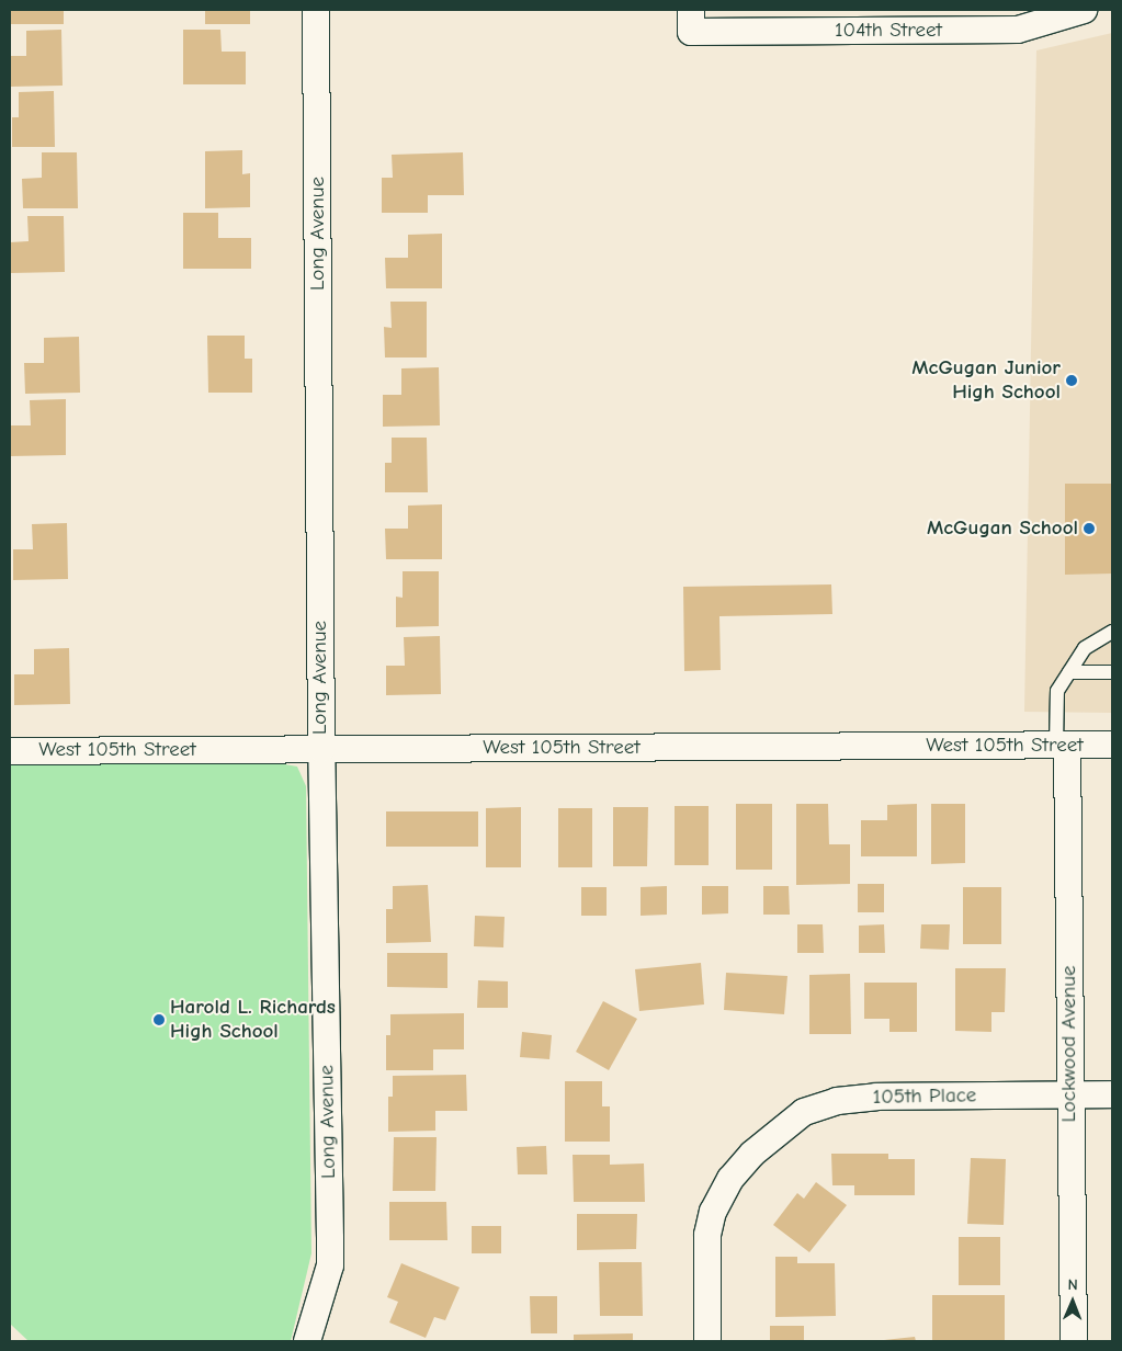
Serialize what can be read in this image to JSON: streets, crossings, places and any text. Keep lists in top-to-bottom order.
{
  "streets": {
    "street": [
      "104th Street",
      "Long Avenue",
      "West 105th Street",
      "Lockwood Avenue",
      "105th Place"
    ]
  },
  "crossings": [
    ["Long Avenue", "West 105th Street"],
    ["West 105th Street", "Lockwood Avenue"],
    ["Lockwood Avenue", "105th Place"]
  ],
  "places": ["McGugan Junior High School", "McGugan School", "Harold L. Richards High School"],
  "north": "top"
}
